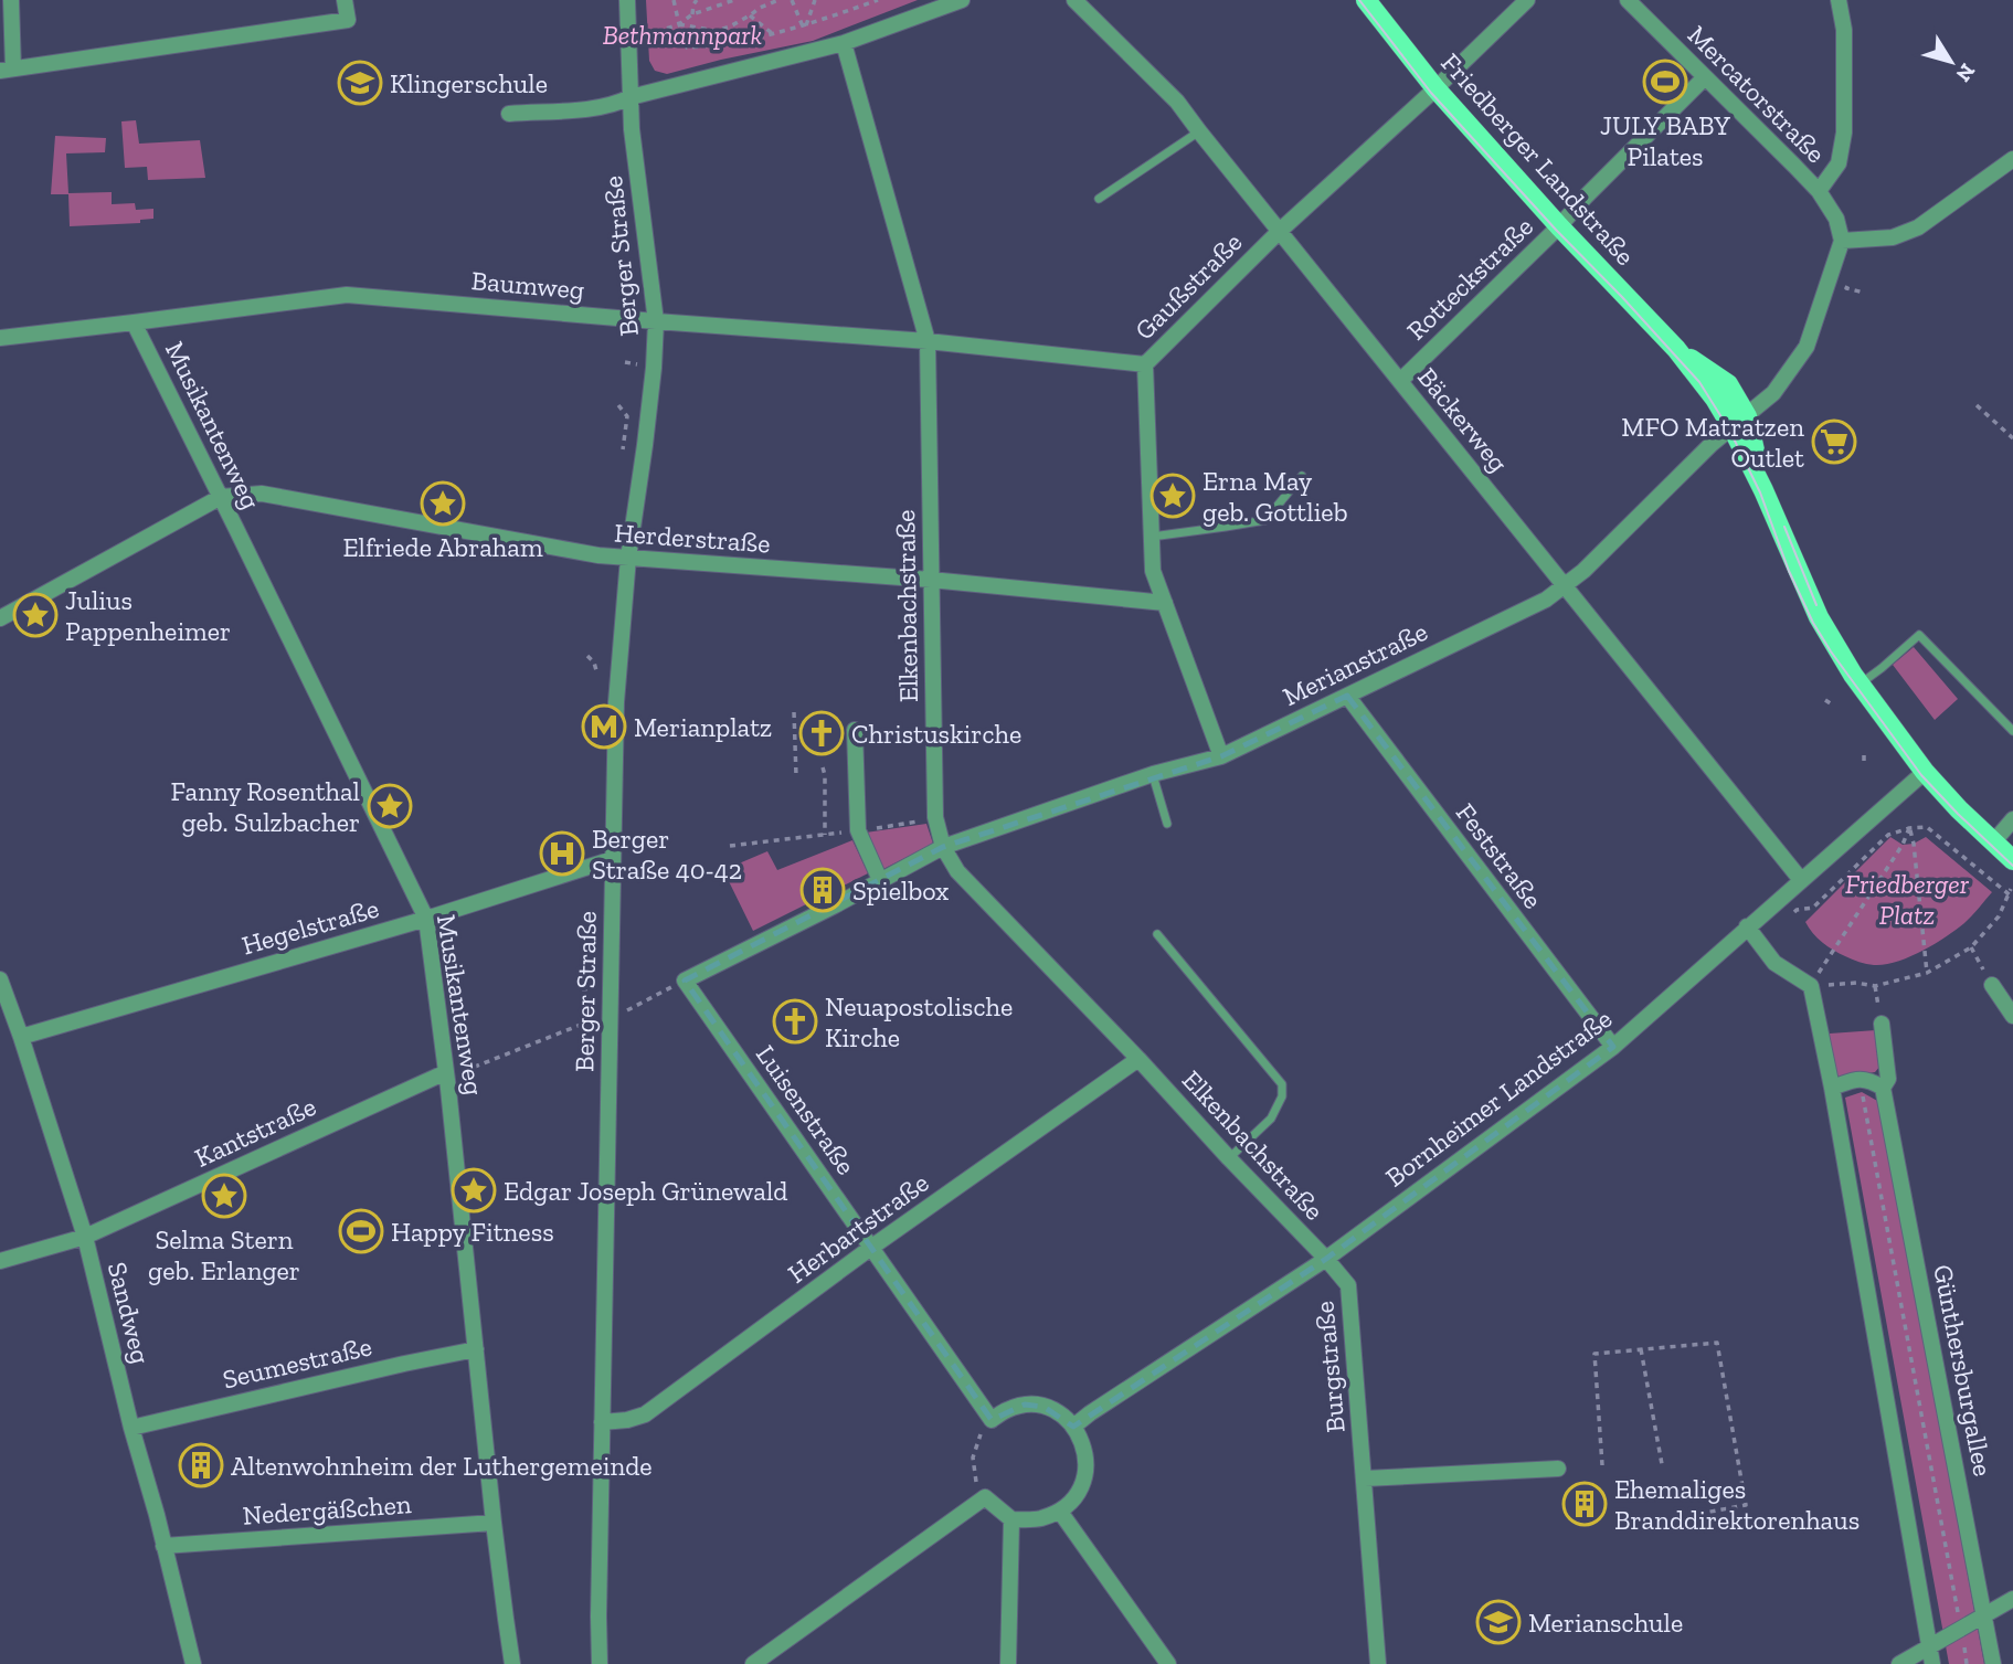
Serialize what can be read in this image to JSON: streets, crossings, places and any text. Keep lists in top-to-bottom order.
{
  "streets": {
    "main road": ["Friedberger Landstraße"],
    "street": [
      "Mercatorstraße",
      "Berger Straße",
      "Rotteckstraße",
      "Baumweg",
      "Gaußstraße",
      "Bäckerweg",
      "Musikantenweg",
      "Herderstraße",
      "Elkenbachstraße",
      "Merianstraße",
      "Feststraße",
      "Hegelstraße",
      "Bornheimer Landstraße",
      "Luisenstraße",
      "Kantstraße",
      "Herbartstraße",
      "Sandweg",
      "Seumestraße",
      "Burgstraße",
      "Günthersburgallee",
      "Nedergäßchen"
    ]
  },
  "crossings": [
    ["Mercatorstraße", "Rotteckstraße"],
    ["Mercatorstraße", "Merianstraße"],
    ["Friedberger Landstraße", "Rotteckstraße"],
    ["Friedberger Landstraße", "Gaußstraße"],
    ["Friedberger Landstraße", "Merianstraße"],
    ["Friedberger Landstraße", "Bornheimer Landstraße"],
    ["Berger Straße", "Baumweg"],
    ["Berger Straße", "Herderstraße"],
    ["Berger Straße", "Hegelstraße"],
    ["Berger Straße", "Herbartstraße"],
    ["Rotteckstraße", "Bäckerweg"],
    ["Baumweg", "Gaußstraße"],
    ["Baumweg", "Musikantenweg"],
    ["Baumweg", "Elkenbachstraße"],
    ["Gaußstraße", "Bäckerweg"],
    ["Gaußstraße", "Herderstraße"],
    ["Gaußstraße", "Merianstraße"],
    ["Bäckerweg", "Merianstraße"],
    ["Bäckerweg", "Bornheimer Landstraße"],
    ["Musikantenweg", "Herderstraße"],
    ["Musikantenweg", "Hegelstraße"],
    ["Musikantenweg", "Kantstraße"],
    ["Musikantenweg", "Seumestraße"],
    ["Musikantenweg", "Nedergäßchen"],
    ["Herderstraße", "Elkenbachstraße"],
    ["Elkenbachstraße", "Merianstraße"],
    ["Elkenbachstraße", "Bornheimer Landstraße"],
    ["Elkenbachstraße", "Herbartstraße"],
    ["Elkenbachstraße", "Burgstraße"],
    ["Merianstraße", "Feststraße"],
    ["Feststraße", "Bornheimer Landstraße"],
    ["Hegelstraße", "Sandweg"],
    ["Bornheimer Landstraße", "Luisenstraße"],
    ["Bornheimer Landstraße", "Burgstraße"],
    ["Luisenstraße", "Herbartstraße"],
    ["Kantstraße", "Sandweg"],
    ["Sandweg", "Seumestraße"],
    ["Sandweg", "Nedergäßchen"]
  ],
  "parks": ["Bethmannpark", "Friedberger Platz"],
  "places": {
    "sports": ["JULY BABY Pilates", "Happy Fitness"],
    "school or university": ["Klingerschule", "Merianschule"],
    "supermarket": ["MFO Matratzen Outlet"],
    "place": [
      "Erna May geb. Gottlieb",
      "Elfriede Abraham",
      "Julius Pappenheimer",
      "Fanny Rosenthal geb. Sulzbacher",
      "Edgar Joseph Grünewald",
      "Selma Stern geb. Erlanger"
    ],
    "metro station": ["Merianplatz"],
    "church": ["Christuskirche", "Neuapostolische Kirche"],
    "hospital": ["Berger Straße 40-42"],
    "building": ["Spielbox", "Altenwohnheim der Luthergemeinde", "Ehemaliges Branddirektorenhaus"]
  },
  "north": "bottom right"
}
